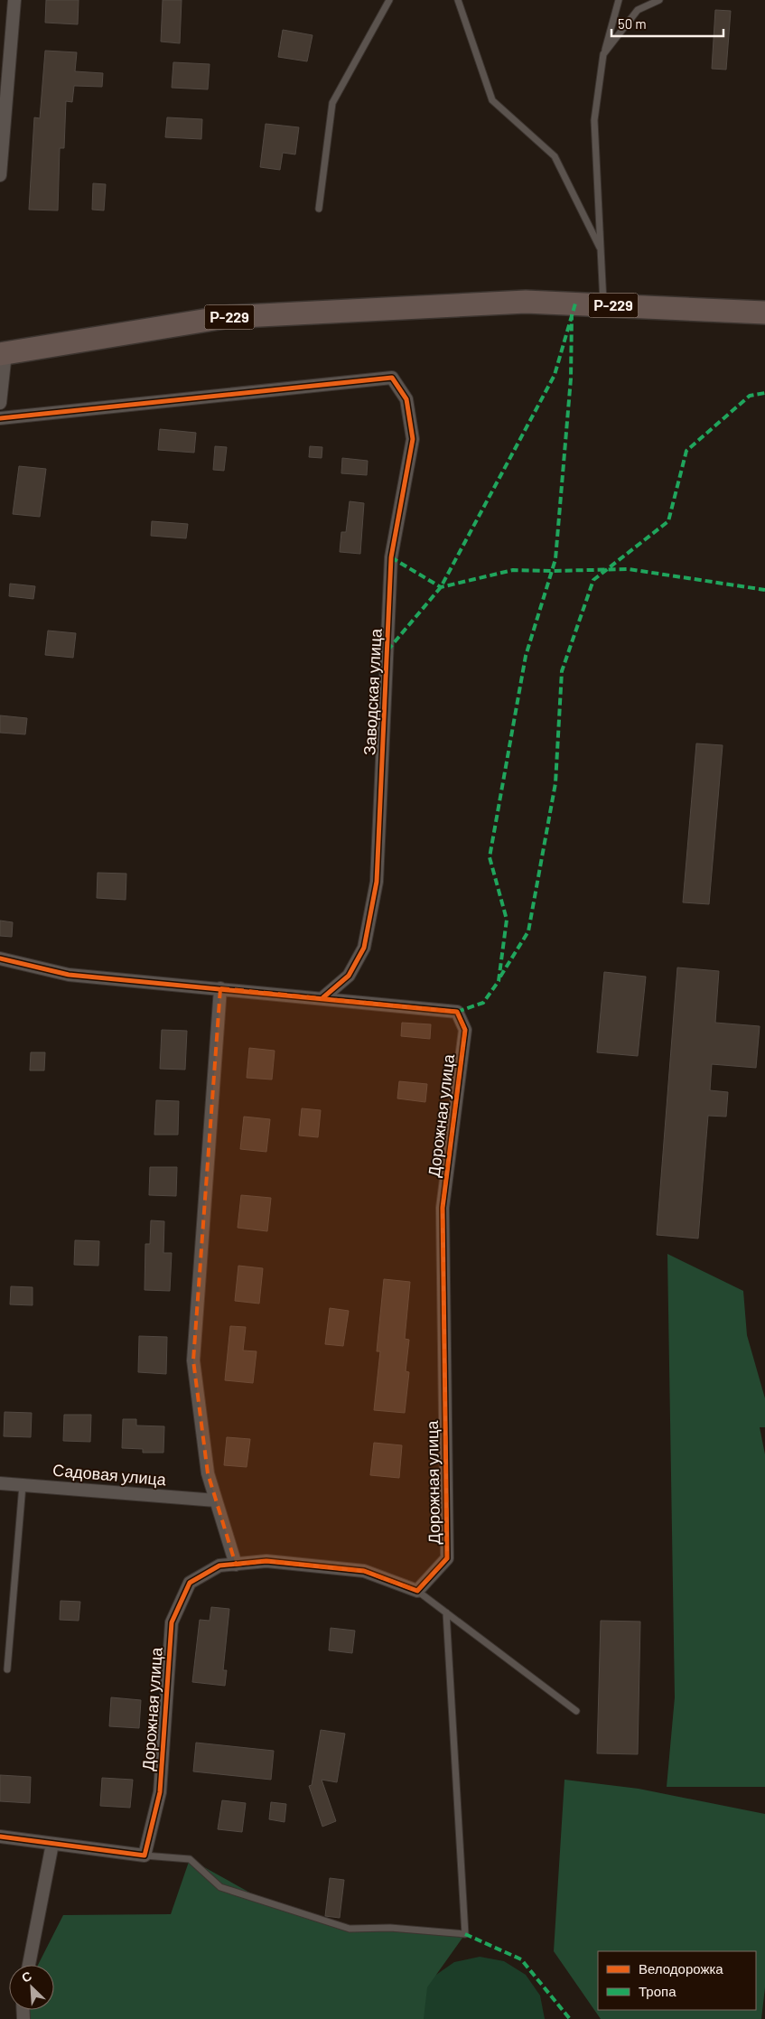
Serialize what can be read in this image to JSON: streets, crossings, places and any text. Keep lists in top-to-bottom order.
{
  "streets": {
    "highway": ["Р-229"],
    "street": ["Заводская улица", "Дорожная улица", "Садовая улица"]
  },
  "crossings": [
    ["Заводская улица", "Дорожная улица"]
  ],
  "legend": ["Велодорожка", "Тропа"],
  "scale_bar": "50 m",
  "north": "top left"
}
